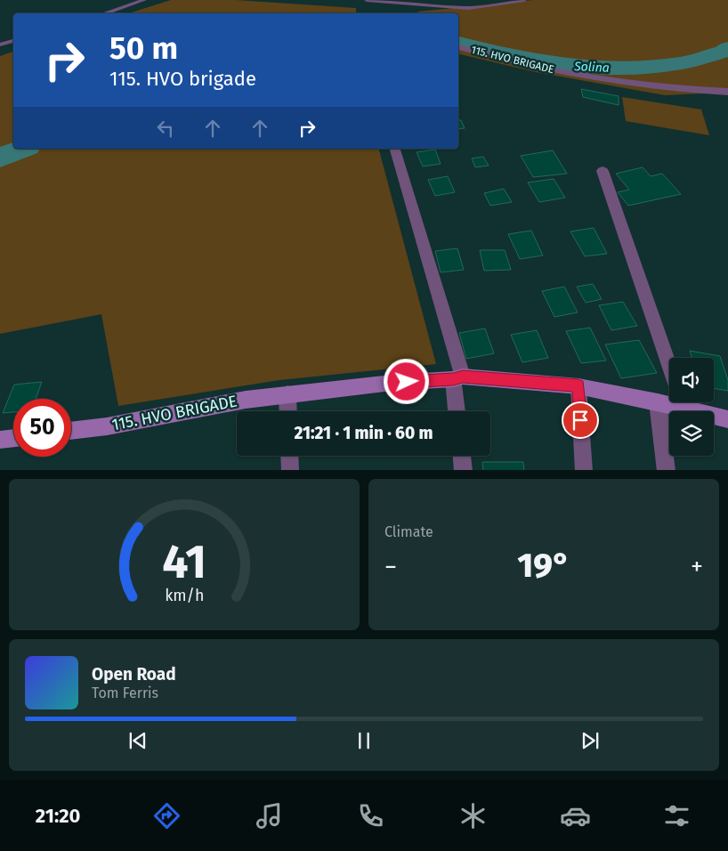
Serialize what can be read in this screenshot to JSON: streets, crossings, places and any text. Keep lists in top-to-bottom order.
{
  "streets": {
    "main road": ["115. HVO BRIGADE"]
  },
  "water": ["Solina"],
  "page": {
    "turn": ["50 m", "115. HVO brigade"],
    "limit": "50",
    "trip": "21:21 · 1 min · 60 m",
    "tile": "Climate",
    "heat": ["−", "19°", "+"],
    "song": ["Open Road", "Tom Ferris"],
    "tabs": "21:20",
    "gauge": ["41", "km/h"]
  }
}
